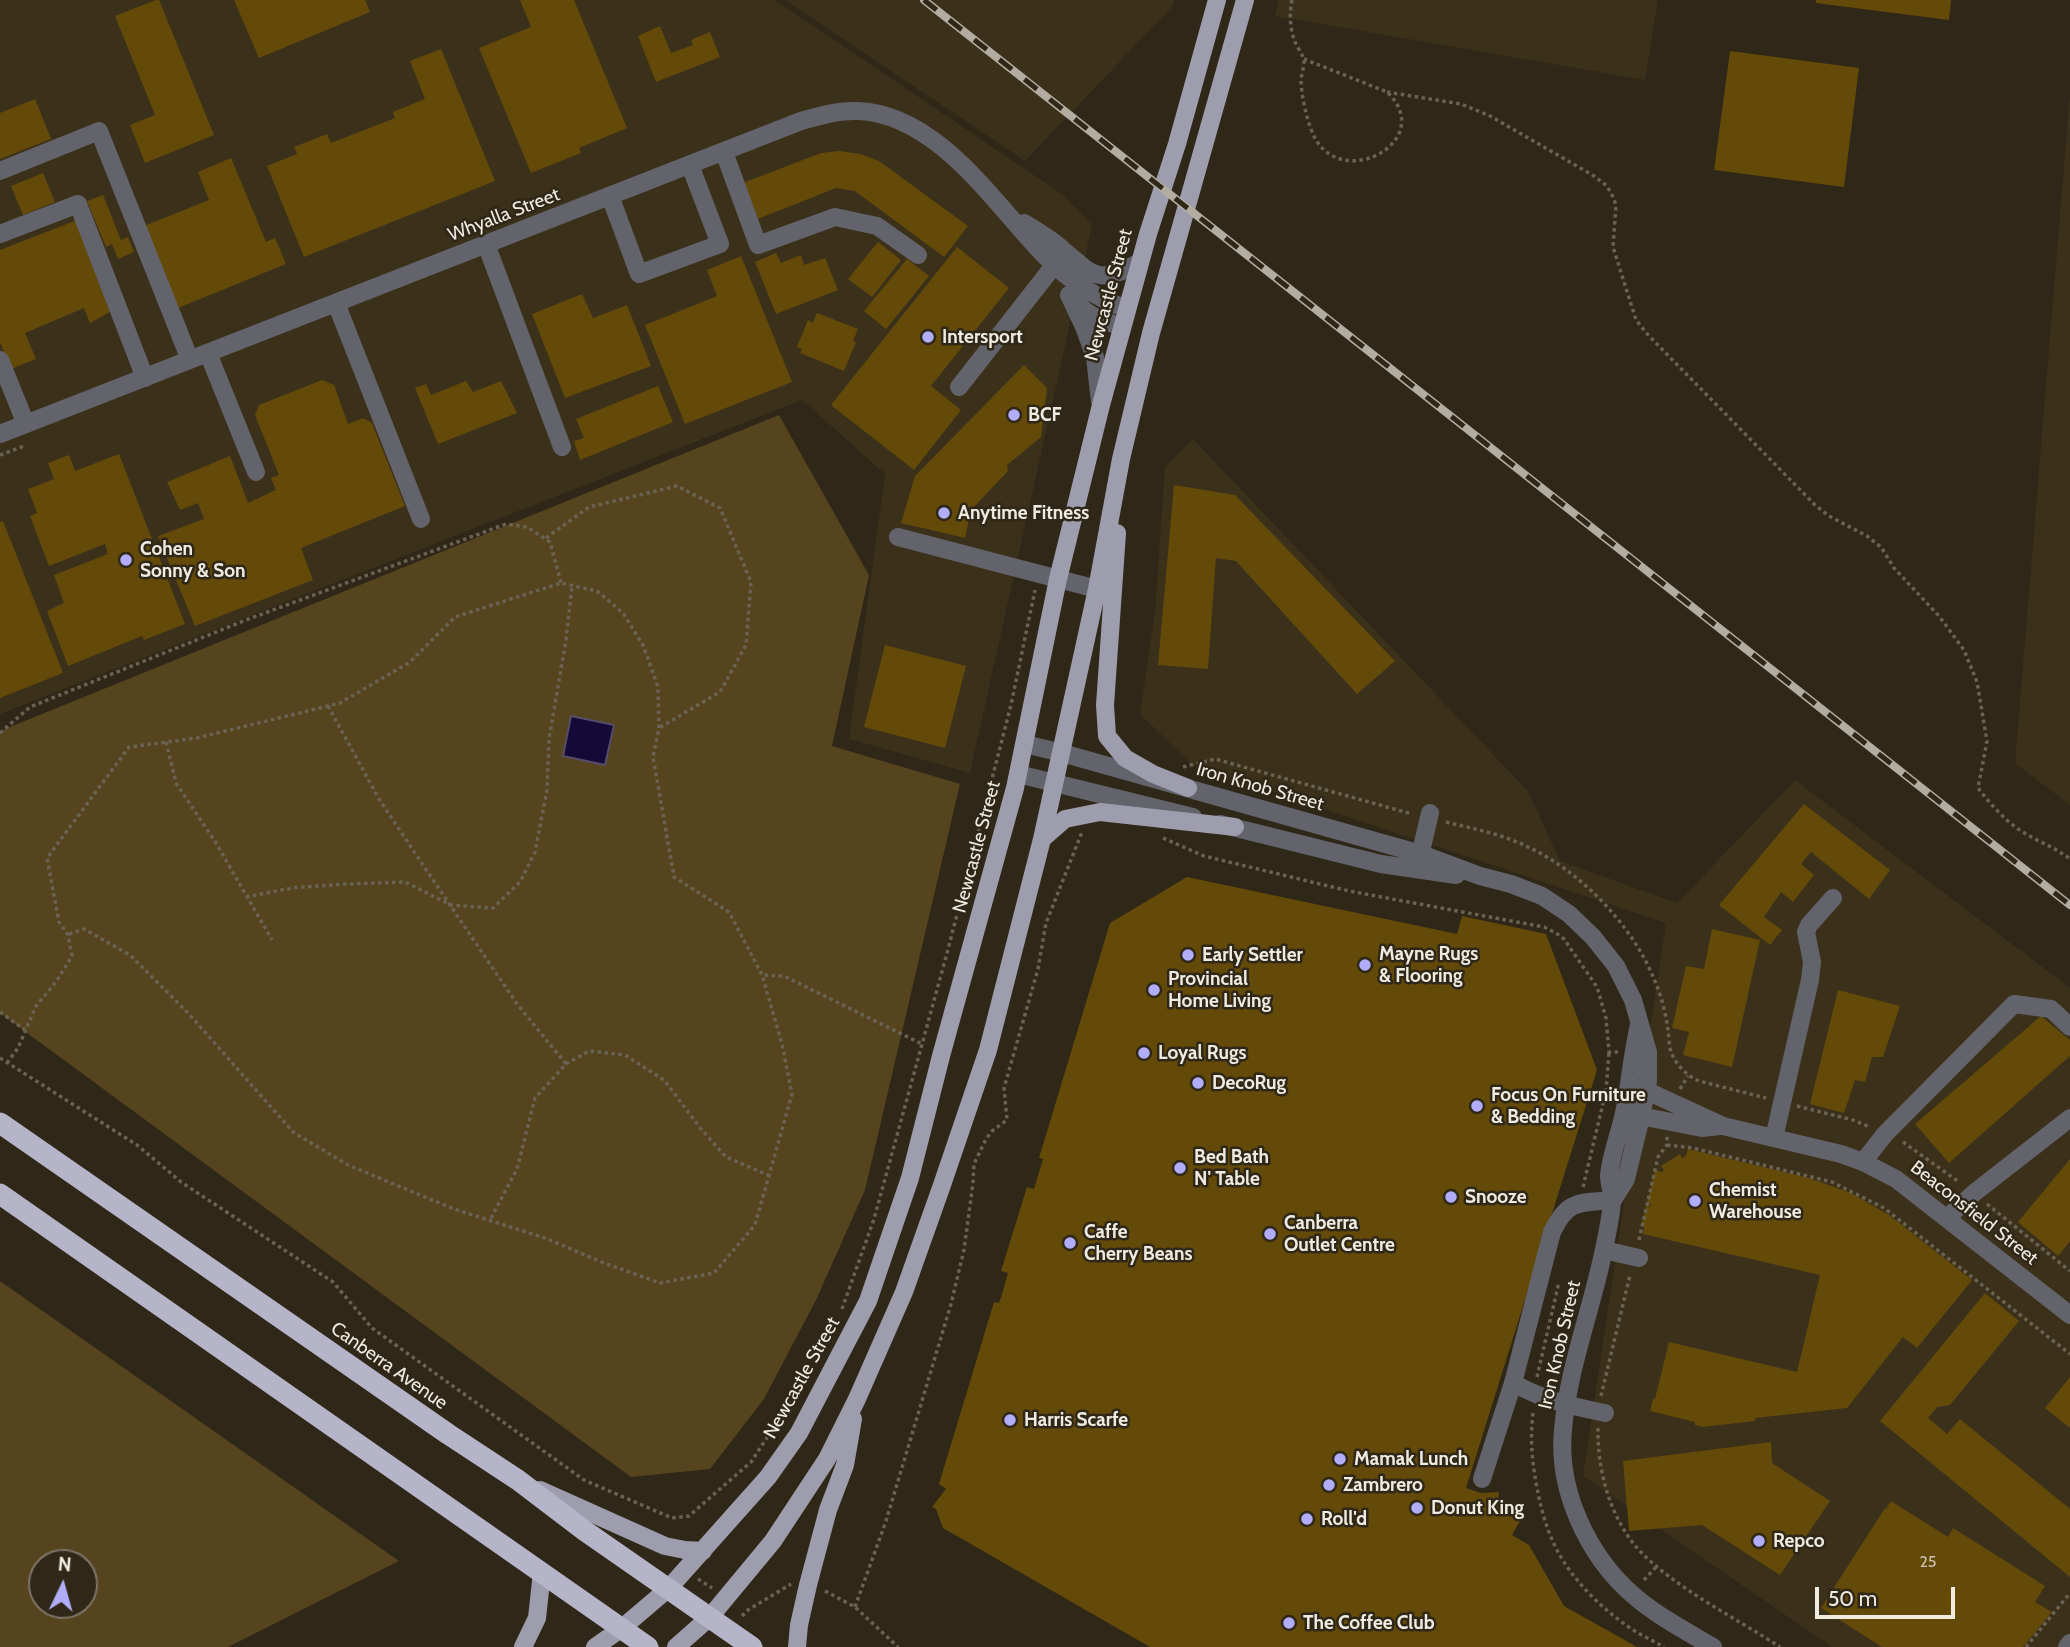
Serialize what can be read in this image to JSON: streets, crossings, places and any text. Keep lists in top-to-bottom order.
{
  "streets": {
    "highway": ["Canberra Avenue"],
    "main road": ["Whyalla Street", "Newcastle Street"],
    "street": ["Iron Knob Street", "Beaconsfield Street"]
  },
  "crossings": [
    ["Whyalla Street", "Newcastle Street"],
    ["Newcastle Street", "Iron Knob Street"],
    ["Newcastle Street", "Canberra Avenue"],
    ["Iron Knob Street", "Beaconsfield Street"]
  ],
  "places": [
    "Intersport",
    "BCF",
    "Anytime Fitness",
    "Cohen Sonny & Son",
    "Early Settler",
    "Mayne Rugs & Flooring",
    "Provincial Home Living",
    "Loyal Rugs",
    "DecoRug",
    "Focus On Furniture & Bedding",
    "Bed Bath N' Table",
    "Snooze",
    "Chemist Warehouse",
    "Canberra Outlet Centre",
    "Caffe Cherry Beans",
    "Harris Scarfe",
    "Mamak Lunch",
    "Zambrero",
    "Donut King",
    "Roll'd",
    "Repco",
    "The Coffee Club"
  ],
  "house_numbers": ["25"],
  "scale_bar": "50 m",
  "north": "top"
}
